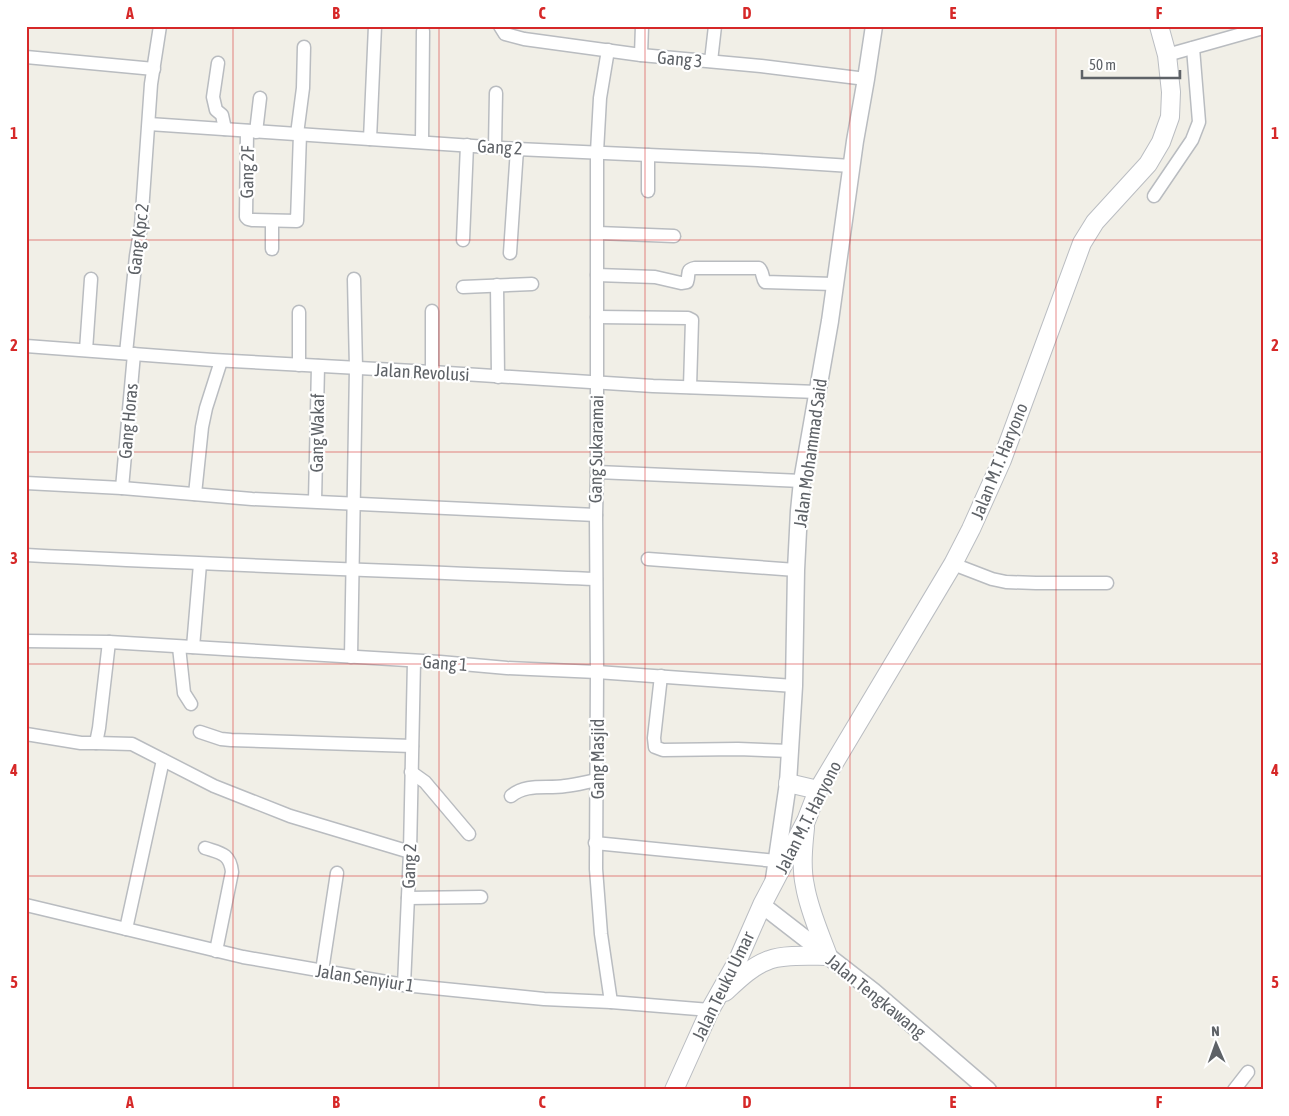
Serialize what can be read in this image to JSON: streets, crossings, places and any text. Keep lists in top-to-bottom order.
{
  "streets": {
    "main road": ["Jalan M.T. Haryono", "Jalan Teuku Umar"],
    "street": [
      "Gang 3",
      "Gang 2",
      "Gang 2F",
      "Gang Kpc 2",
      "Jalan Revolusi",
      "Gang Horas",
      "Gang Wakaf",
      "Gang Sukaramai",
      "Jalan Mohammad Said",
      "Gang 1",
      "Gang Masjid",
      "Jalan Senyiur 1",
      "Jalan Tengkawang"
    ]
  },
  "crossings": [
    ["Gang 3", "Gang Sukaramai"],
    ["Gang 3", "Jalan Mohammad Said"],
    ["Gang 2", "Gang 2F"],
    ["Gang 2", "Gang Kpc 2"],
    ["Gang 2", "Gang Sukaramai"],
    ["Gang 2", "Jalan Mohammad Said"],
    ["Gang 2", "Gang 1"],
    ["Gang 2", "Jalan Senyiur 1"],
    ["Gang Kpc 2", "Jalan Revolusi"],
    ["Gang Kpc 2", "Gang Horas"],
    ["Jalan Revolusi", "Gang Horas"],
    ["Jalan Revolusi", "Gang Wakaf"],
    ["Jalan Revolusi", "Gang Sukaramai"],
    ["Jalan Revolusi", "Jalan Mohammad Said"],
    ["Gang Sukaramai", "Gang Masjid"],
    ["Jalan Mohammad Said", "Jalan M.T. Haryono"],
    ["Jalan Mohammad Said", "Gang 1"],
    ["Jalan Mohammad Said", "Jalan Teuku Umar"],
    ["Jalan M.T. Haryono", "Jalan Teuku Umar"],
    ["Gang 1", "Gang Masjid"],
    ["Gang Masjid", "Jalan Senyiur 1"],
    ["Jalan Senyiur 1", "Jalan Teuku Umar"],
    ["Jalan Teuku Umar", "Jalan Tengkawang"]
  ],
  "scale_bar": "50 m",
  "north": "top",
  "grid": {
    "columns": [
      "A",
      "B",
      "C",
      "D",
      "E",
      "F"
    ],
    "rows": [
      "1",
      "2",
      "3",
      "4",
      "5"
    ]
  }
}
